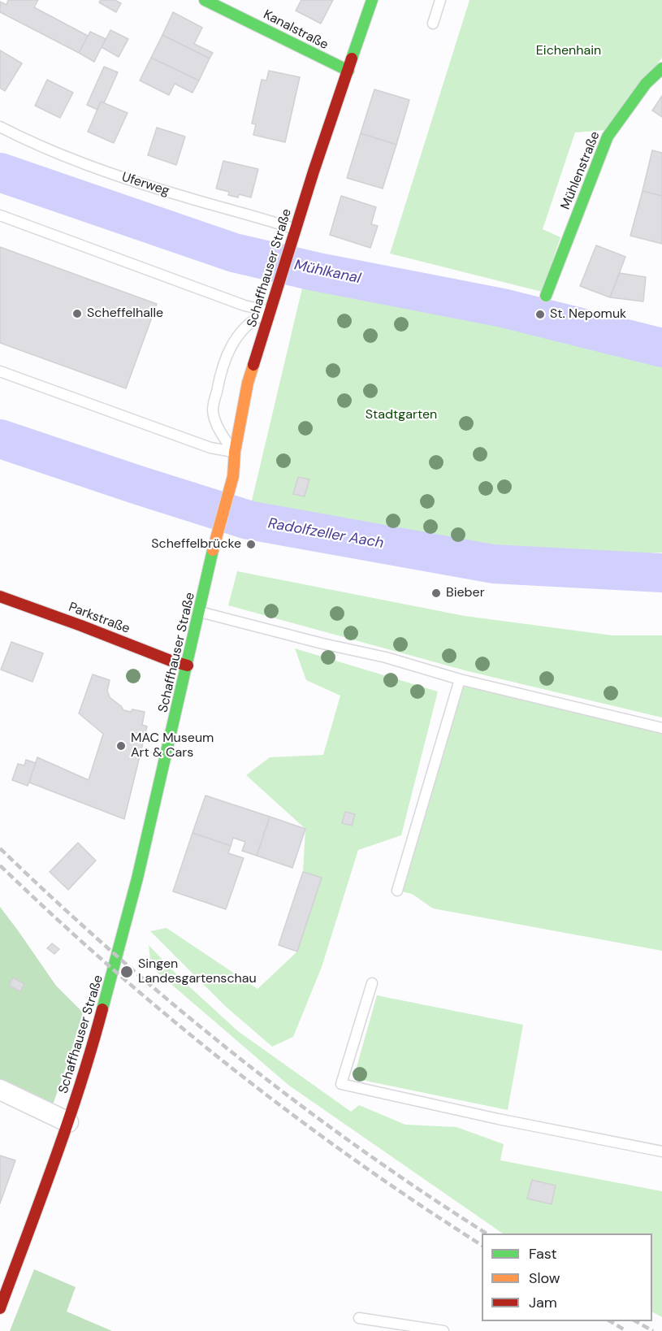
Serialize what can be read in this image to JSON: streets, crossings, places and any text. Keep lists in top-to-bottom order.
{
  "streets": {
    "main road": [
      "Kanalstraße",
      "Mühlenstraße",
      "Schaffhauser Straße",
      "Parkstraße"
    ],
    "lane": ["Uferweg"]
  },
  "crossings": [
    ["Kanalstraße", "Schaffhauser Straße"],
    ["Uferweg", "Schaffhauser Straße"],
    ["Schaffhauser Straße", "Parkstraße"]
  ],
  "water": ["Mühlkanal", "Radolfzeller Aach"],
  "parks": ["Eichenhain", "Stadtgarten"],
  "places": [
    "Scheffelhalle",
    "St. Nepomuk",
    "Scheffelbrücke",
    "Bieber",
    "MAC Museum Art & Cars",
    "Singen Landesgartenschau"
  ],
  "legend": ["Fast", "Slow", "Jam"]
}
